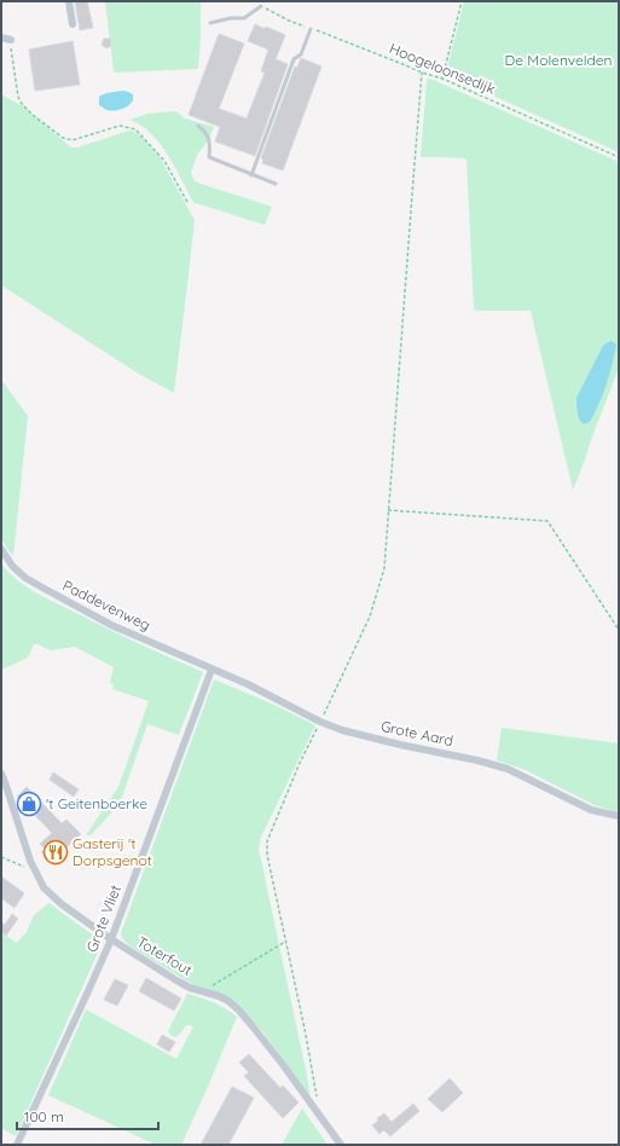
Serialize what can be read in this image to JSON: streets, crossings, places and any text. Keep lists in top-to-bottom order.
{
  "streets": {
    "street": [
      "Paddevenweg",
      "Grote Aard",
      "Grote Vliet",
      "Toterfout"
    ],
    "path": ["Hoogeloonsedijk"]
  },
  "crossings": [
    ["Paddevenweg", "Grote Aard"],
    ["Paddevenweg", "Grote Vliet"],
    ["Grote Aard", "Grote Vliet"],
    ["Grote Vliet", "Toterfout"]
  ],
  "parks": ["De Molenvelden"],
  "places": {
    "shop": ["'t Geitenboerke"],
    "restaurant": ["Gasterij 't Dorpsgenot"]
  },
  "scale_bar": "100 m"
}
